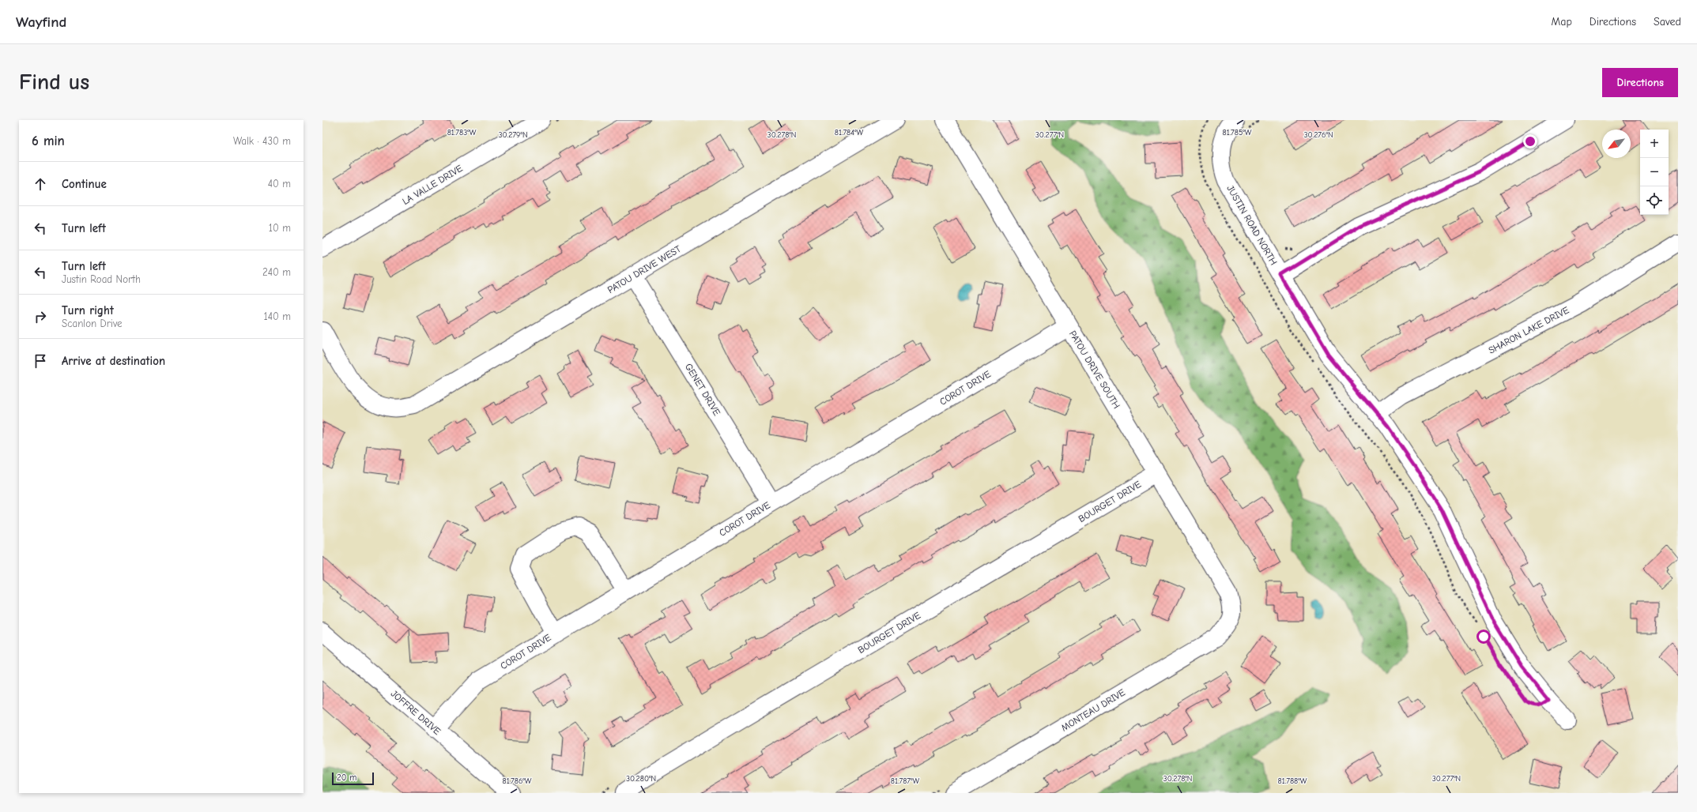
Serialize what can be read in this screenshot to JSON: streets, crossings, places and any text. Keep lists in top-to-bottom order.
{
  "streets": {
    "street": [
      "LA VALLE DRIVE",
      "JUSTIN ROAD NORTH",
      "PATOU DRIVE WEST",
      "SHARON LAKE DRIVE",
      "PATOU DRIVE SOUTH",
      "COROT DRIVE",
      "GENET DRIVE",
      "BOURGET DRIVE",
      "MONTEAU DRIVE",
      "JOFFRE DRIVE"
    ]
  },
  "crossings": [
    ["JUSTIN ROAD NORTH", "SHARON LAKE DRIVE"],
    ["PATOU DRIVE WEST", "GENET DRIVE"],
    ["PATOU DRIVE SOUTH", "COROT DRIVE"],
    ["PATOU DRIVE SOUTH", "BOURGET DRIVE"],
    ["PATOU DRIVE SOUTH", "MONTEAU DRIVE"],
    ["COROT DRIVE", "GENET DRIVE"],
    ["COROT DRIVE", "JOFFRE DRIVE"]
  ],
  "scale_bar": "20 m",
  "north": "bottom left",
  "page": {
    "header": "Wayfind",
    "nav": ["Map", "Directions", "Saved"],
    "buttons": "Directions",
    "title": "Find us",
    "heading": ["6 min", "Walk · 430 m"],
    "map_buttons": ["+", "−"],
    "list": [
      ["Continue", "40 m"],
      ["Turn left", "10 m"],
      ["Turn left", "Justin Road North", "240 m"],
      ["Turn right", "Scanlon Drive", "140 m"],
      "Arrive at destination"
    ],
    "scale": "20 m"
  },
  "coordinates": [
    "81.784°W",
    "81.783°W",
    "81.785°W",
    "30.276°N",
    "30.279°N",
    "30.278°N",
    "30.277°N",
    "30.280°N",
    "81.786°W",
    "81.787°W",
    "81.788°W"
  ]
}
